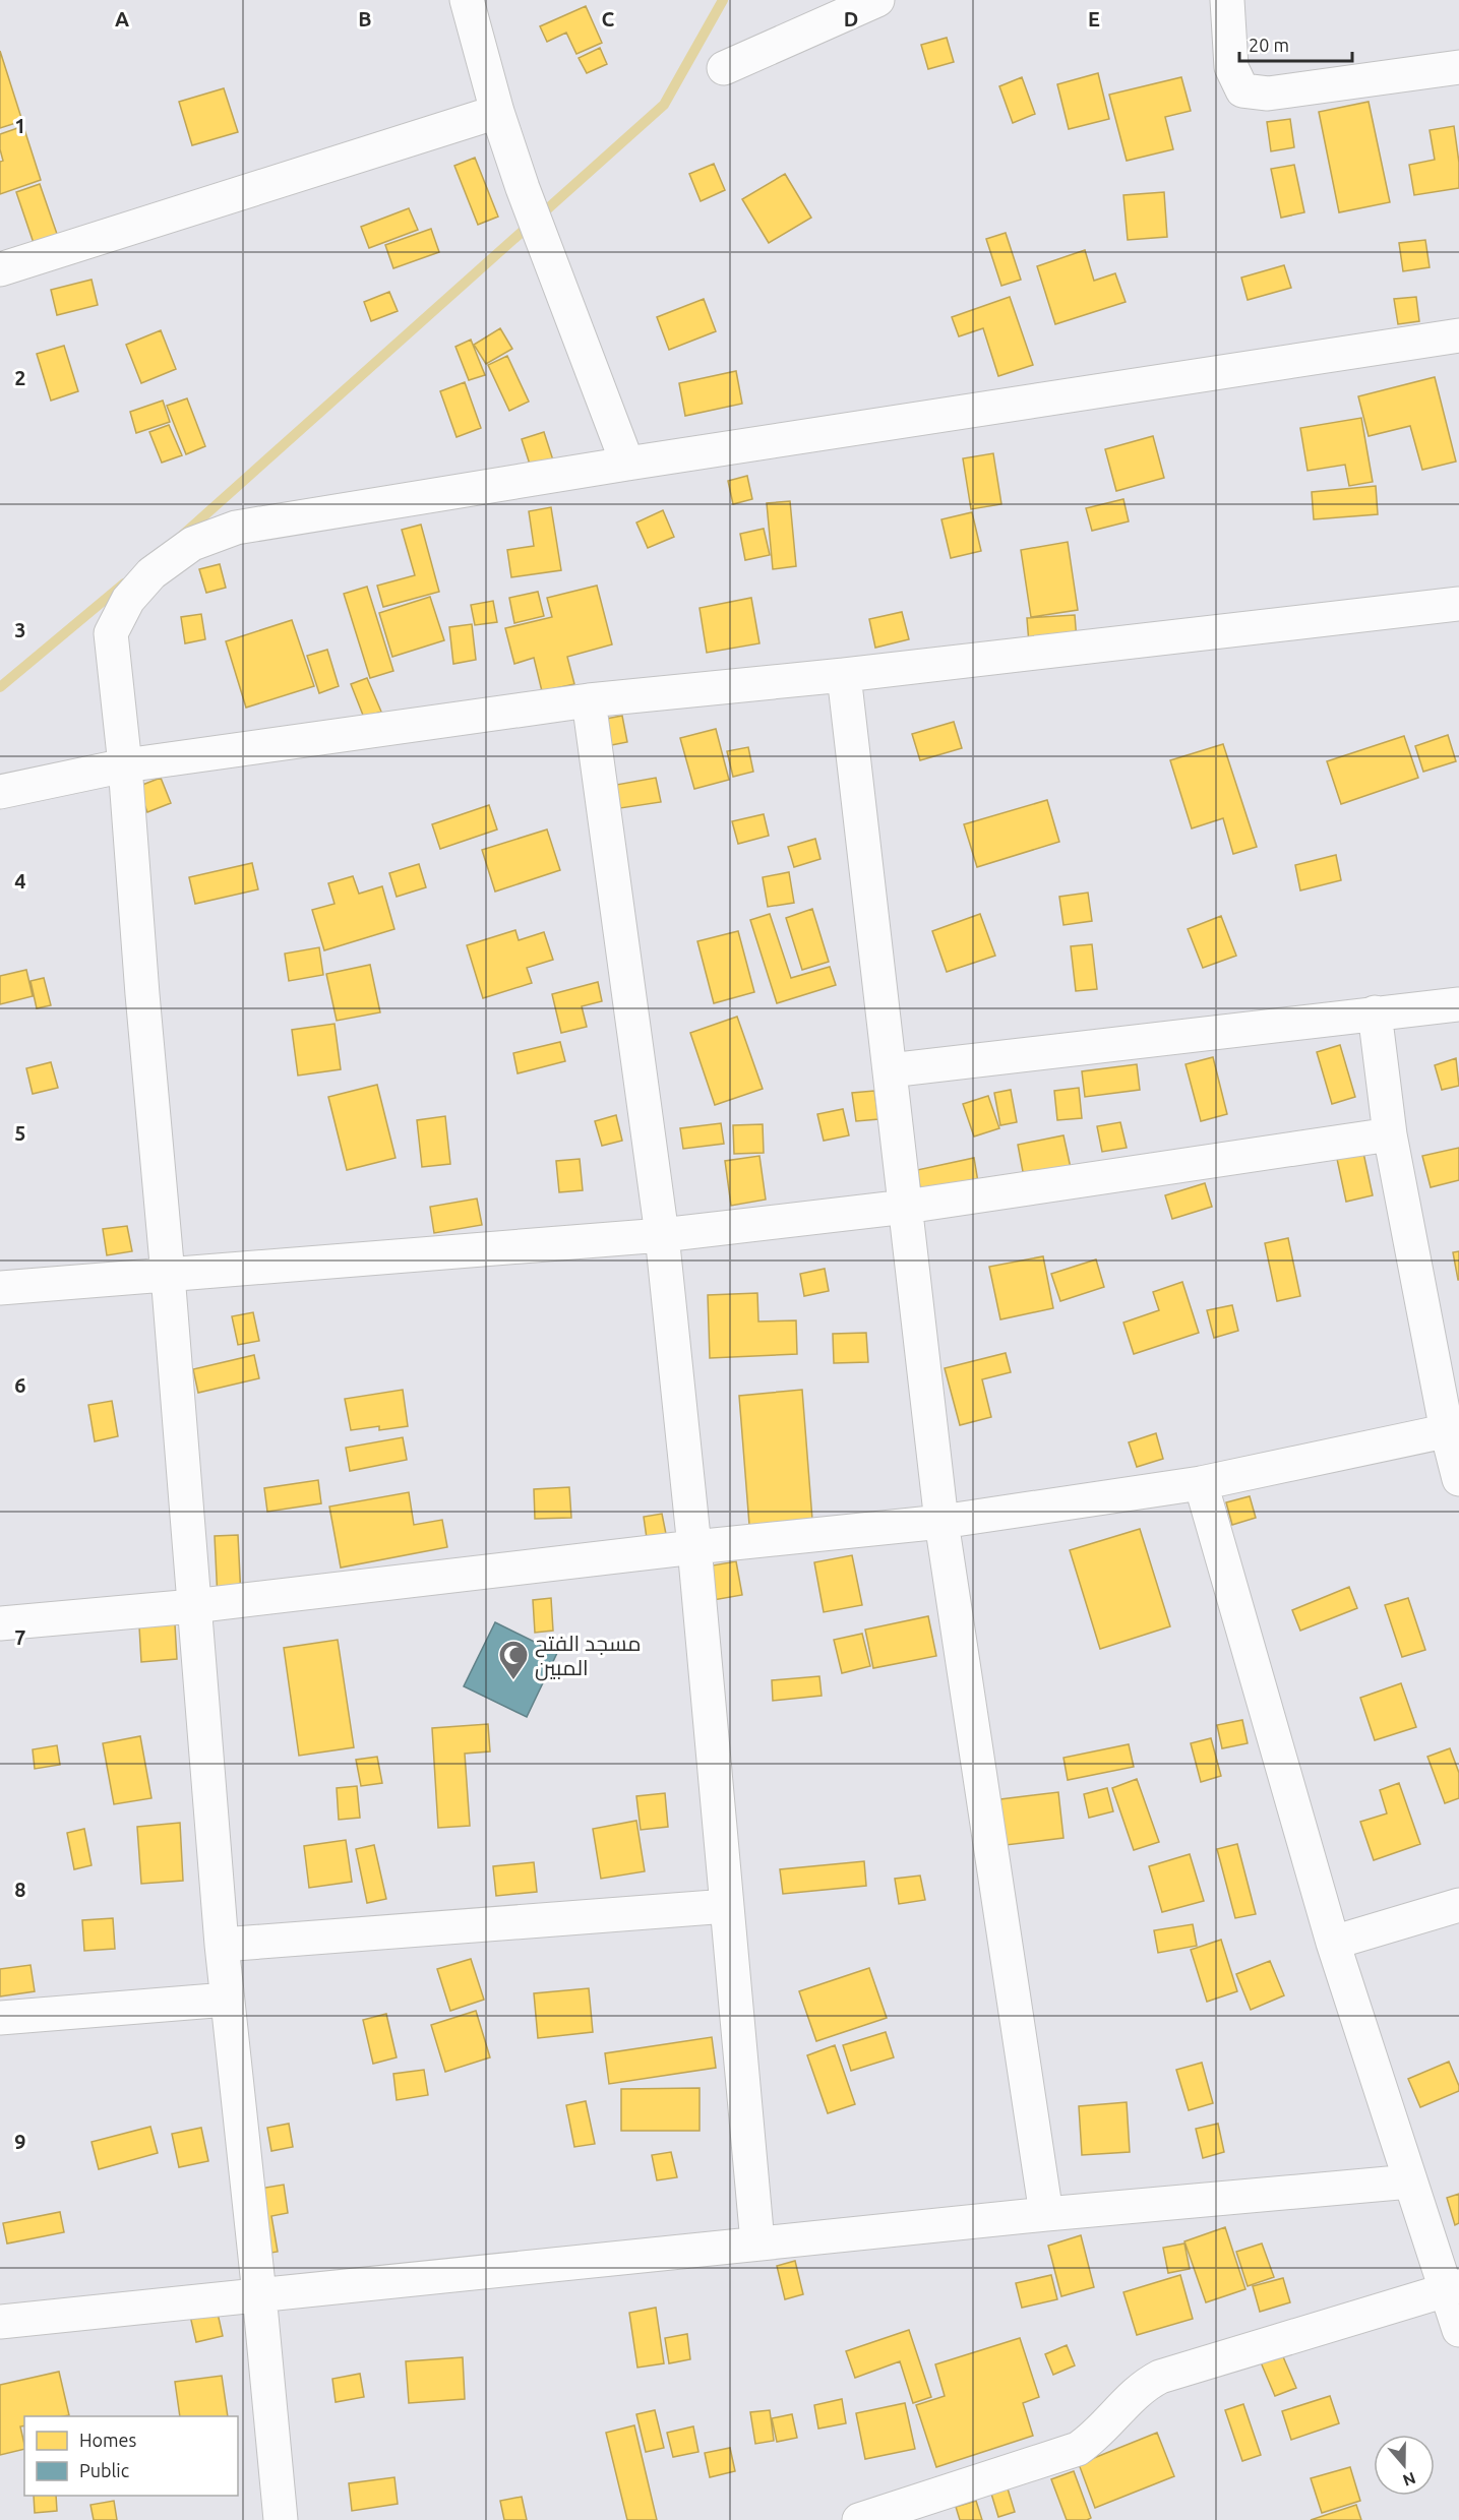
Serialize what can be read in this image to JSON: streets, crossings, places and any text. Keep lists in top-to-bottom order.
{
  "places": {
    "mosque": ["مسجد الفتح المبين"]
  },
  "legend": ["Homes", "Public"],
  "scale_bar": "20 m",
  "north": "bottom",
  "grid": {
    "columns": [
      "A",
      "B",
      "C",
      "D",
      "E"
    ],
    "rows": [
      "1",
      "2",
      "3",
      "4",
      "5",
      "6",
      "7",
      "8",
      "9"
    ]
  }
}
